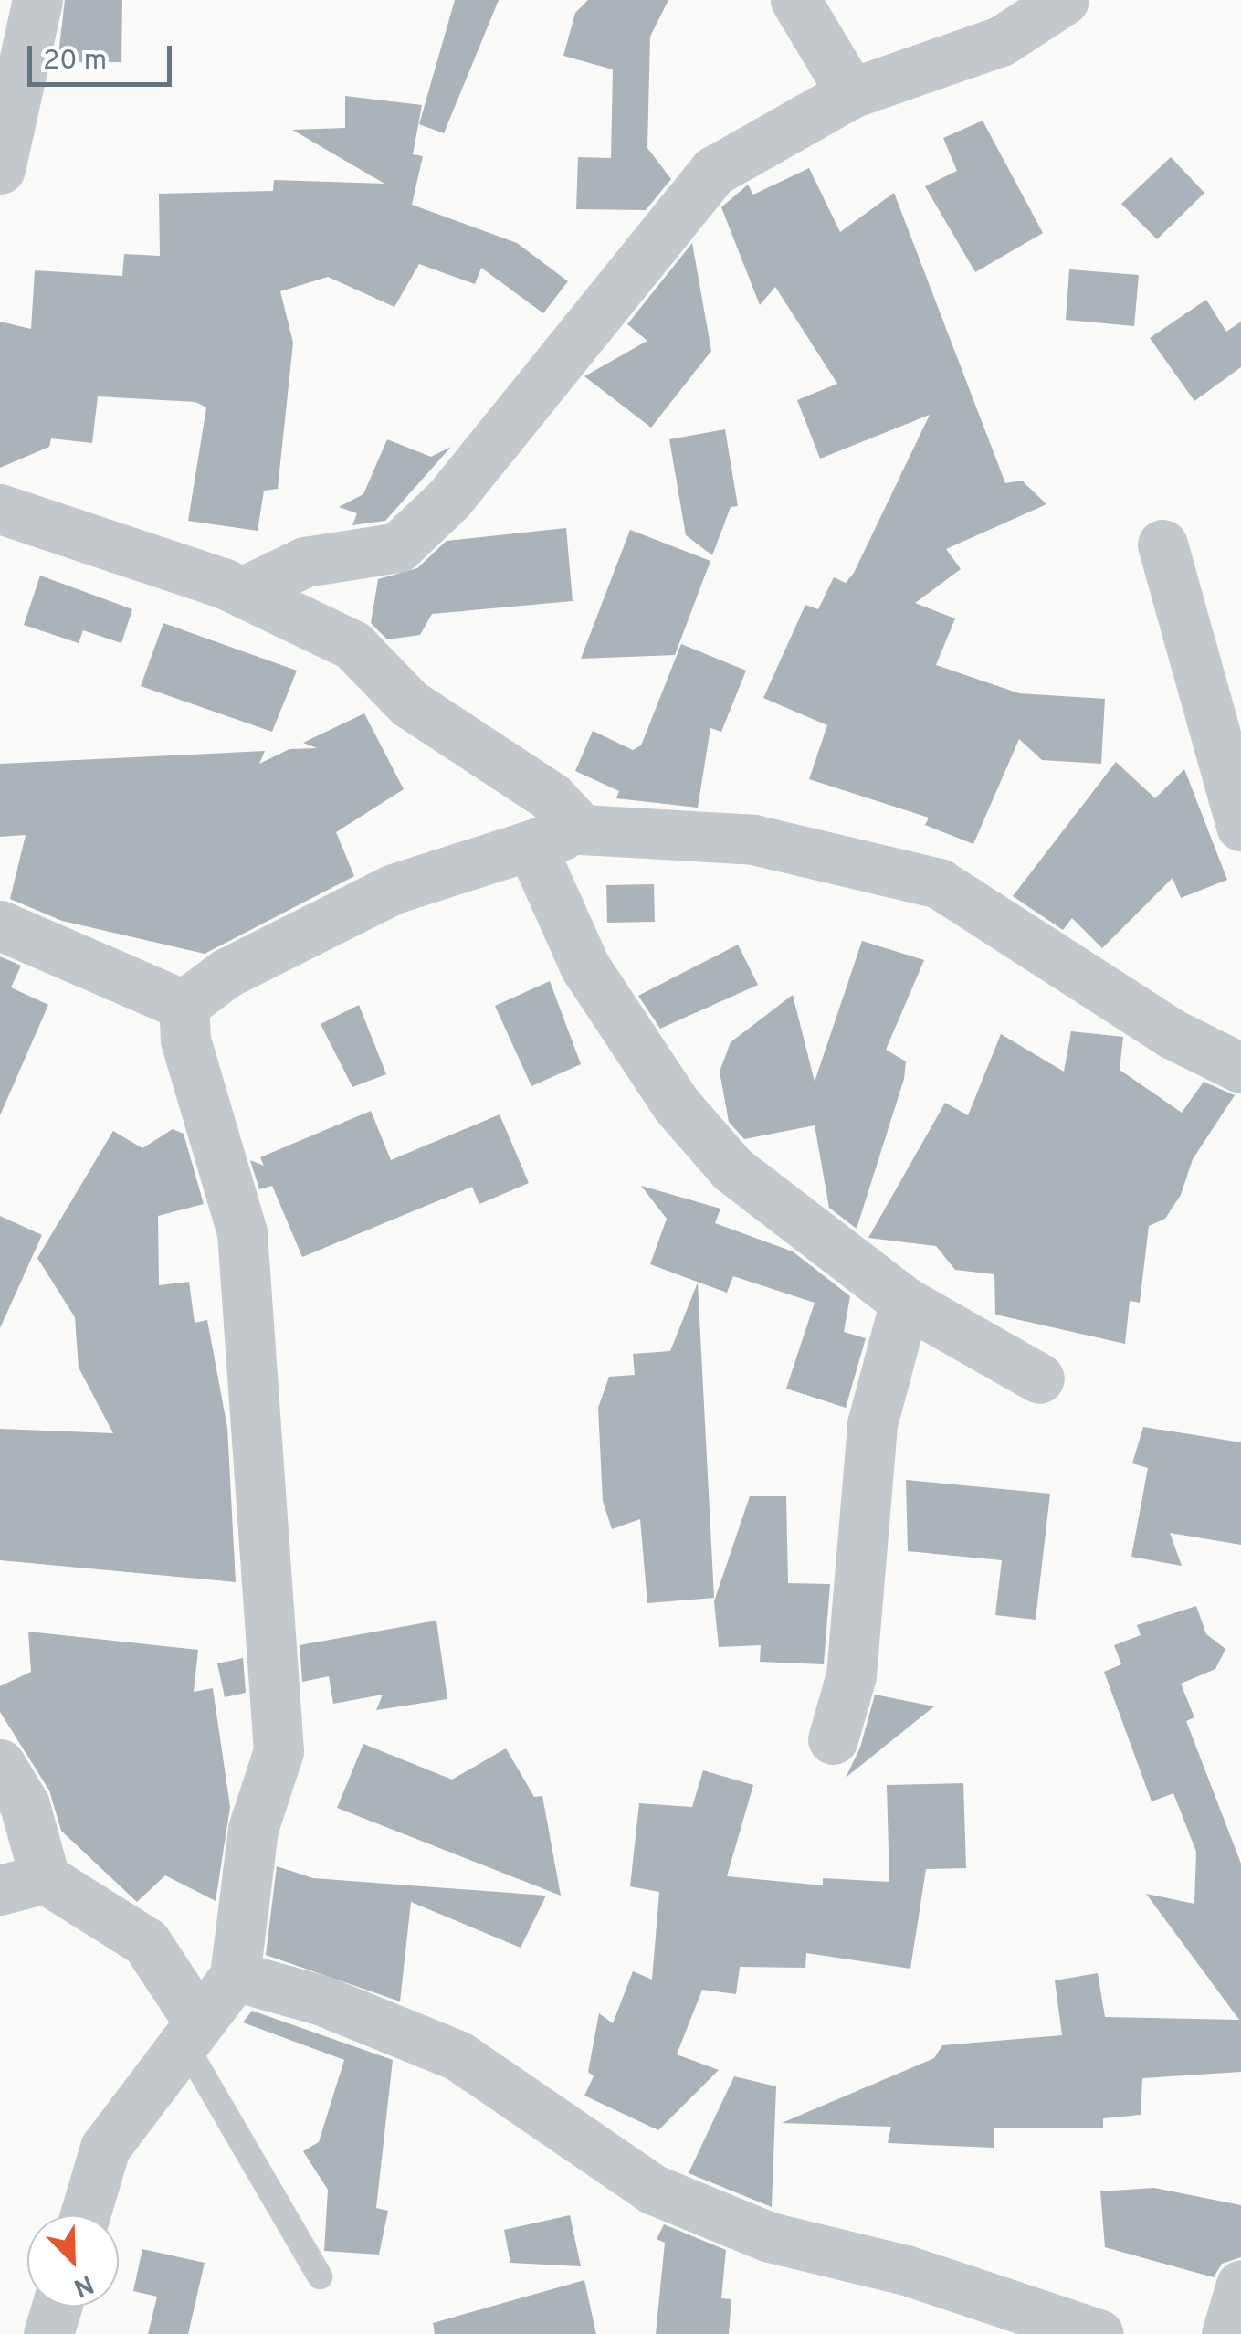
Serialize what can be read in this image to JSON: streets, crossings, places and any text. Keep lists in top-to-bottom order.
{
  "scale_bar": "20 m",
  "north": "bottom right"
}
